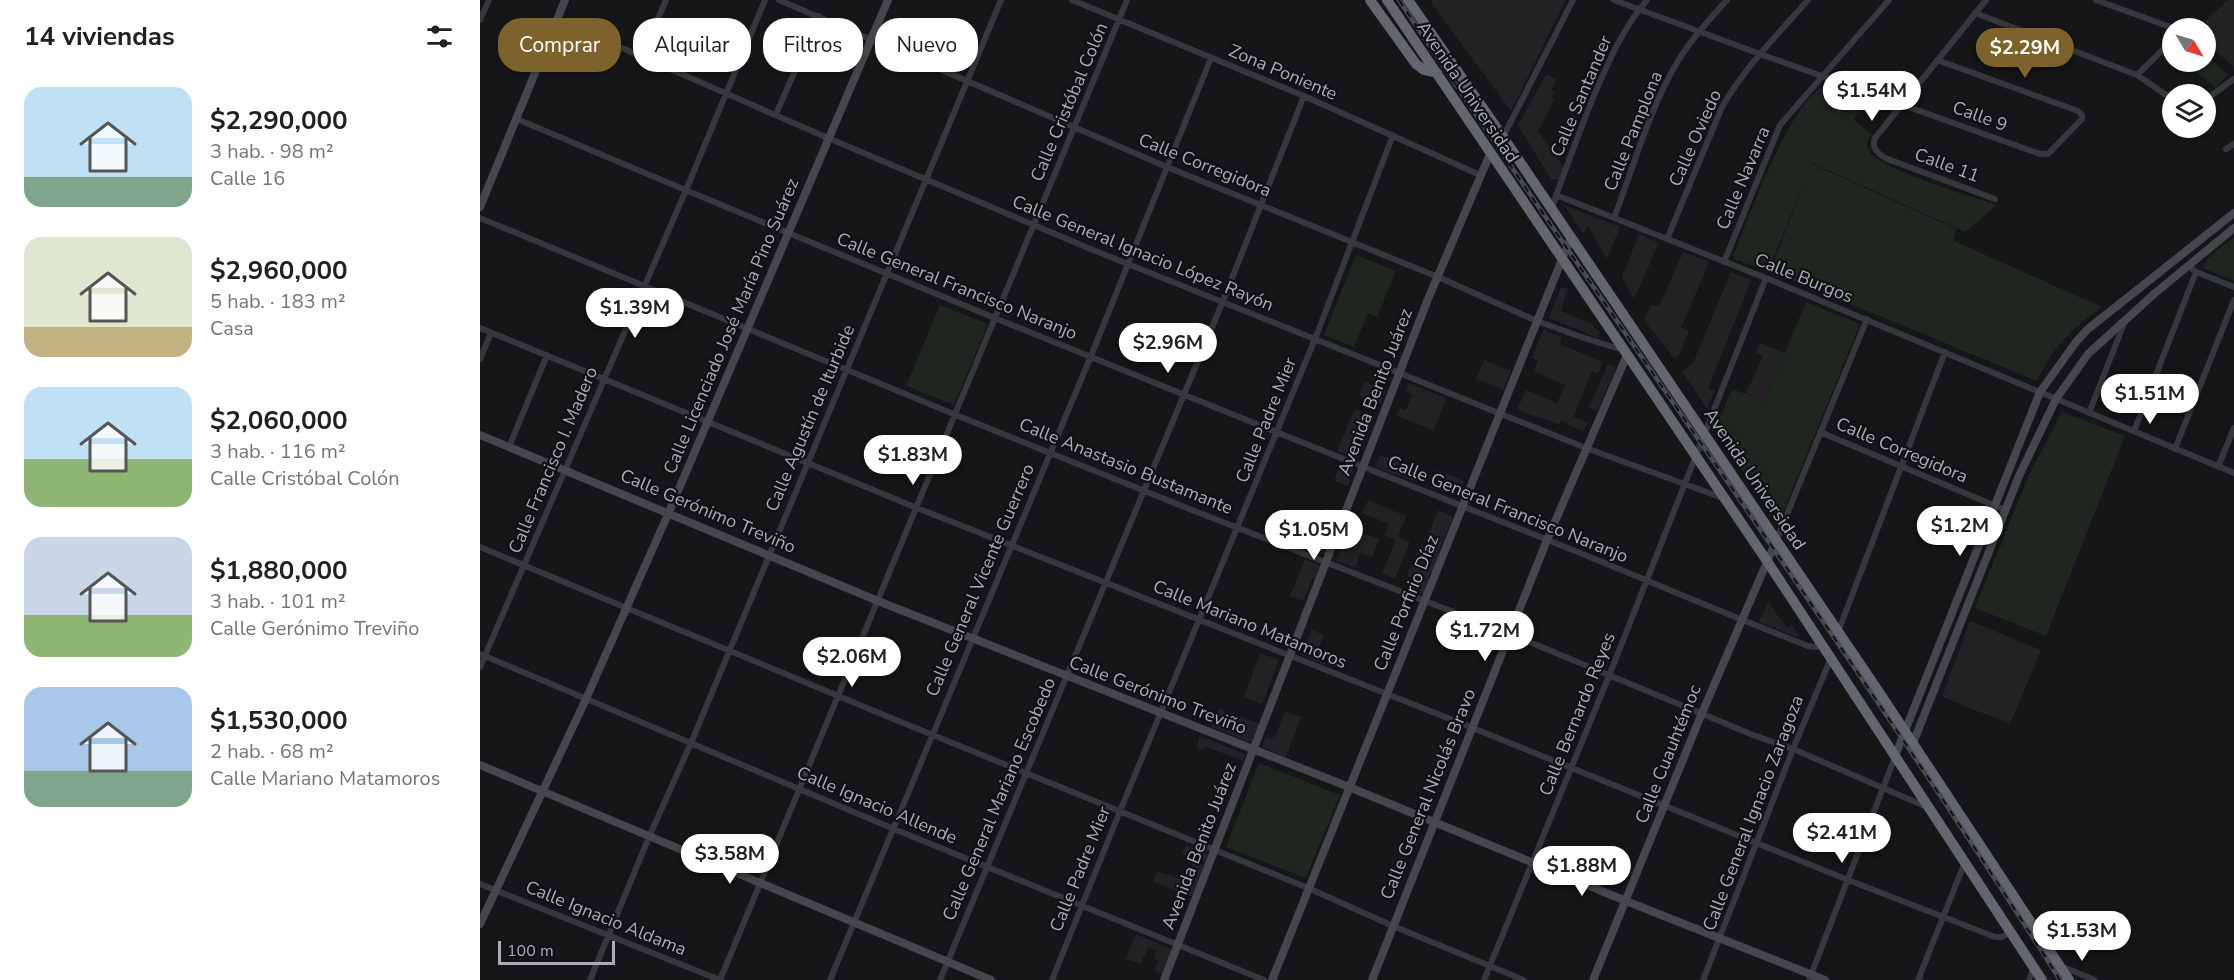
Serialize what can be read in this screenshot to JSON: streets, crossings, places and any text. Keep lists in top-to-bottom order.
{
  "streets": {
    "highway": ["Avenida Universidad"],
    "street": [
      "Zona Poniente",
      "Calle Santander",
      "Calle Cristóbal Colón",
      "Calle 9",
      "Calle Pamplona",
      "Calle Oviedo",
      "Calle Corregidora",
      "Calle 11",
      "Calle Navarra",
      "Calle General Ignacio López Rayón",
      "Calle Burgos",
      "Calle General Francisco Naranjo",
      "Calle Licenciado José María Pino Suárez",
      "Avenida Benito Juárez",
      "Calle Agustín de Iturbide",
      "Calle Padre Mier",
      "Calle Francisco I. Madero",
      "Calle Anastasio Bustamante",
      "Calle Gerónimo Treviño",
      "Calle General Vicente Guerrero",
      "Calle Porfirio Díaz",
      "Calle Mariano Matamoros",
      "Calle Bernardo Reyes",
      "Calle Cuauhtémoc",
      "Calle General Nicolás Bravo",
      "Calle General Mariano Escobedo",
      "Calle Ignacio Allende",
      "Calle General Ignacio Zaragoza",
      "Calle Ignacio Aldama"
    ]
  },
  "crossings": [
    ["Zona Poniente", "Calle Cristóbal Colón"],
    ["Zona Poniente", "Avenida Benito Juárez"],
    ["Zona Poniente", "Calle Padre Mier"],
    ["Zona Poniente", "Calle General Vicente Guerrero"],
    ["Zona Poniente", "Calle General Mariano Escobedo"],
    ["Avenida Universidad", "Calle Santander"],
    ["Avenida Universidad", "Calle Corregidora"],
    ["Avenida Universidad", "Calle General Ignacio López Rayón"],
    ["Avenida Universidad", "Calle General Francisco Naranjo"],
    ["Avenida Universidad", "Avenida Benito Juárez"],
    ["Avenida Universidad", "Calle Anastasio Bustamante"],
    ["Avenida Universidad", "Calle Porfirio Díaz"],
    ["Avenida Universidad", "Calle Mariano Matamoros"],
    ["Avenida Universidad", "Calle Bernardo Reyes"],
    ["Avenida Universidad", "Calle Cuauhtémoc"],
    ["Avenida Universidad", "Calle General Nicolás Bravo"],
    ["Avenida Universidad", "Calle General Ignacio Zaragoza"],
    ["Calle Santander", "Calle 9"],
    ["Calle Santander", "Calle Burgos"],
    ["Calle Cristóbal Colón", "Calle Corregidora"],
    ["Calle Cristóbal Colón", "Calle General Ignacio López Rayón"],
    ["Calle Cristóbal Colón", "Calle General Francisco Naranjo"],
    ["Calle Cristóbal Colón", "Calle Anastasio Bustamante"],
    ["Calle Cristóbal Colón", "Calle Gerónimo Treviño"],
    ["Calle Cristóbal Colón", "Calle Mariano Matamoros"],
    ["Calle Cristóbal Colón", "Calle Ignacio Allende"],
    ["Calle Cristóbal Colón", "Calle Ignacio Aldama"],
    ["Calle 9", "Calle Pamplona"],
    ["Calle 9", "Calle Oviedo"],
    ["Calle 9", "Calle 11"],
    ["Calle 9", "Calle Navarra"],
    ["Calle Pamplona", "Calle Burgos"],
    ["Calle Oviedo", "Calle Burgos"],
    ["Calle Corregidora", "Calle Licenciado José María Pino Suárez"],
    ["Calle Corregidora", "Avenida Benito Juárez"],
    ["Calle Corregidora", "Calle Agustín de Iturbide"],
    ["Calle Corregidora", "Calle Padre Mier"],
    ["Calle Corregidora", "Calle General Vicente Guerrero"],
    ["Calle Corregidora", "Calle Porfirio Díaz"],
    ["Calle Corregidora", "Calle General Nicolás Bravo"],
    ["Calle Corregidora", "Calle General Mariano Escobedo"],
    ["Calle Navarra", "Calle Burgos"],
    ["Calle General Ignacio López Rayón", "Calle Licenciado José María Pino Suárez"],
    ["Calle General Ignacio López Rayón", "Avenida Benito Juárez"],
    ["Calle General Ignacio López Rayón", "Calle Agustín de Iturbide"],
    ["Calle General Ignacio López Rayón", "Calle Padre Mier"],
    ["Calle General Ignacio López Rayón", "Calle Francisco I. Madero"],
    ["Calle General Ignacio López Rayón", "Calle General Vicente Guerrero"],
    ["Calle General Ignacio López Rayón", "Calle Porfirio Díaz"],
    ["Calle General Ignacio López Rayón", "Calle Bernardo Reyes"],
    ["Calle General Ignacio López Rayón", "Calle General Nicolás Bravo"],
    ["Calle General Ignacio López Rayón", "Calle General Mariano Escobedo"],
    ["Calle Burgos", "Calle Bernardo Reyes"],
    ["Calle General Francisco Naranjo", "Calle Licenciado José María Pino Suárez"],
    ["Calle General Francisco Naranjo", "Avenida Benito Juárez"],
    ["Calle General Francisco Naranjo", "Calle Agustín de Iturbide"],
    ["Calle General Francisco Naranjo", "Calle Padre Mier"],
    ["Calle General Francisco Naranjo", "Calle Francisco I. Madero"],
    ["Calle General Francisco Naranjo", "Calle General Vicente Guerrero"],
    ["Calle General Francisco Naranjo", "Calle Porfirio Díaz"],
    ["Calle General Francisco Naranjo", "Calle Bernardo Reyes"],
    ["Calle General Francisco Naranjo", "Calle Cuauhtémoc"],
    ["Calle General Francisco Naranjo", "Calle General Nicolás Bravo"],
    ["Calle General Francisco Naranjo", "Calle General Mariano Escobedo"],
    ["Calle Licenciado José María Pino Suárez", "Calle Anastasio Bustamante"],
    ["Calle Licenciado José María Pino Suárez", "Calle Gerónimo Treviño"],
    ["Calle Licenciado José María Pino Suárez", "Calle Mariano Matamoros"],
    ["Calle Licenciado José María Pino Suárez", "Calle Ignacio Allende"],
    ["Calle Licenciado José María Pino Suárez", "Calle Ignacio Aldama"],
    ["Avenida Benito Juárez", "Calle Anastasio Bustamante"],
    ["Avenida Benito Juárez", "Calle Gerónimo Treviño"],
    ["Avenida Benito Juárez", "Calle Mariano Matamoros"],
    ["Avenida Benito Juárez", "Calle Ignacio Allende"],
    ["Calle Agustín de Iturbide", "Calle Anastasio Bustamante"],
    ["Calle Agustín de Iturbide", "Calle Gerónimo Treviño"],
    ["Calle Agustín de Iturbide", "Calle Mariano Matamoros"],
    ["Calle Agustín de Iturbide", "Calle Ignacio Allende"],
    ["Calle Agustín de Iturbide", "Calle Ignacio Aldama"],
    ["Calle Padre Mier", "Calle Anastasio Bustamante"],
    ["Calle Padre Mier", "Calle Gerónimo Treviño"],
    ["Calle Padre Mier", "Calle Mariano Matamoros"],
    ["Calle Padre Mier", "Calle Ignacio Allende"],
    ["Calle Francisco I. Madero", "Calle Anastasio Bustamante"],
    ["Calle Francisco I. Madero", "Calle Gerónimo Treviño"],
    ["Calle Francisco I. Madero", "Calle Mariano Matamoros"],
    ["Calle Francisco I. Madero", "Calle Ignacio Allende"],
    ["Calle Anastasio Bustamante", "Calle General Vicente Guerrero"],
    ["Calle Anastasio Bustamante", "Calle Porfirio Díaz"],
    ["Calle Anastasio Bustamante", "Calle Bernardo Reyes"],
    ["Calle Anastasio Bustamante", "Calle Cuauhtémoc"],
    ["Calle Anastasio Bustamante", "Calle General Nicolás Bravo"],
    ["Calle Anastasio Bustamante", "Calle General Mariano Escobedo"],
    ["Calle Anastasio Bustamante", "Calle General Ignacio Zaragoza"],
    ["Calle Gerónimo Treviño", "Calle General Vicente Guerrero"],
    ["Calle Gerónimo Treviño", "Calle Porfirio Díaz"],
    ["Calle Gerónimo Treviño", "Calle Bernardo Reyes"],
    ["Calle Gerónimo Treviño", "Calle Cuauhtémoc"],
    ["Calle Gerónimo Treviño", "Calle General Nicolás Bravo"],
    ["Calle Gerónimo Treviño", "Calle General Mariano Escobedo"],
    ["Calle Gerónimo Treviño", "Calle General Ignacio Zaragoza"],
    ["Calle General Vicente Guerrero", "Calle Mariano Matamoros"],
    ["Calle General Vicente Guerrero", "Calle Ignacio Allende"],
    ["Calle Porfirio Díaz", "Calle Mariano Matamoros"],
    ["Calle Mariano Matamoros", "Calle Bernardo Reyes"],
    ["Calle Mariano Matamoros", "Calle Cuauhtémoc"],
    ["Calle Mariano Matamoros", "Calle General Nicolás Bravo"],
    ["Calle Mariano Matamoros", "Calle General Mariano Escobedo"],
    ["Calle Mariano Matamoros", "Calle General Ignacio Zaragoza"],
    ["Calle General Mariano Escobedo", "Calle Ignacio Allende"]
  ],
  "scale_bar": "100 m",
  "north": "bottom right",
  "page": {
    "heading": "14 viviendas",
    "chip": [
      "Comprar",
      "Alquilar",
      "Filtros",
      "Nuevo"
    ],
    "price": [
      "$2.29M",
      "$1.54M",
      "$1.39M",
      "$2.96M",
      "$1.51M",
      "$1.83M",
      "$1.2M",
      "$1.05M",
      "$1.72M",
      "$2.06M",
      "$2.41M",
      "$3.58M",
      "$1.88M",
      "$1.53M"
    ],
    "list": [
      {
        "name": "$2,290,000",
        "note": "3 hab. · 98 m² · Calle 16"
      },
      {
        "name": "$2,960,000",
        "note": "5 hab. · 183 m² · Casa"
      },
      {
        "name": "$2,060,000",
        "note": "3 hab. · 116 m² · Calle Cristóbal Colón"
      },
      {
        "name": "$1,880,000",
        "note": "3 hab. · 101 m² · Calle Gerónimo Treviño"
      },
      {
        "name": "$1,530,000",
        "note": "2 hab. · 68 m² · Calle Mariano Matamoros"
      }
    ],
    "scale": "100 m"
  }
}
